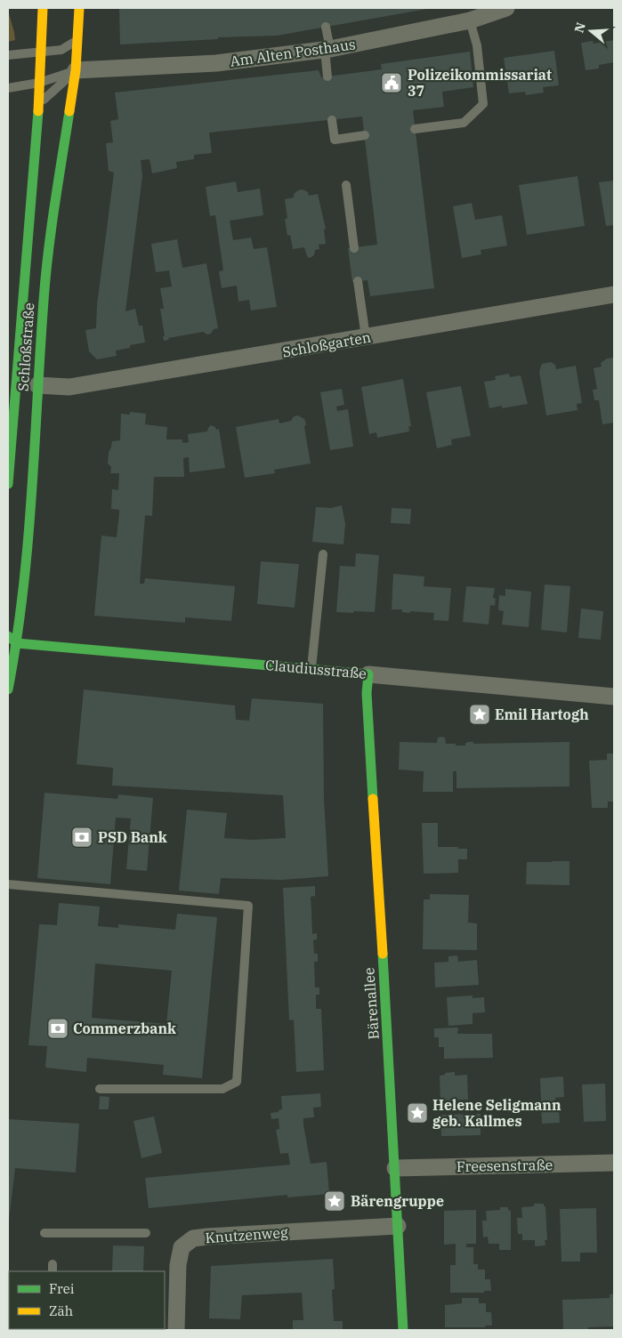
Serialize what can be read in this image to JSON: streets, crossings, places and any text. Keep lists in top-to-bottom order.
{
  "streets": {
    "main road": ["Schloßstraße", "Claudiusstraße", "Bärenallee"],
    "street": [
      "Am Alten Posthaus",
      "Schloßgarten",
      "Freesenstraße",
      "Knutzenweg"
    ]
  },
  "crossings": [
    ["Am Alten Posthaus", "Schloßstraße"],
    ["Schloßgarten", "Schloßstraße"],
    ["Schloßstraße", "Claudiusstraße"],
    ["Claudiusstraße", "Bärenallee"],
    ["Bärenallee", "Freesenstraße"],
    ["Bärenallee", "Knutzenweg"]
  ],
  "places": {
    "public building": ["Polizeikommissariat 37"],
    "place": ["Emil Hartogh", "Helene Seligmann geb. Kallmes", "Bärengruppe"],
    "bank": ["PSD Bank", "Commerzbank"]
  },
  "legend": ["Frei", "Zäh"],
  "north": "left"
}
